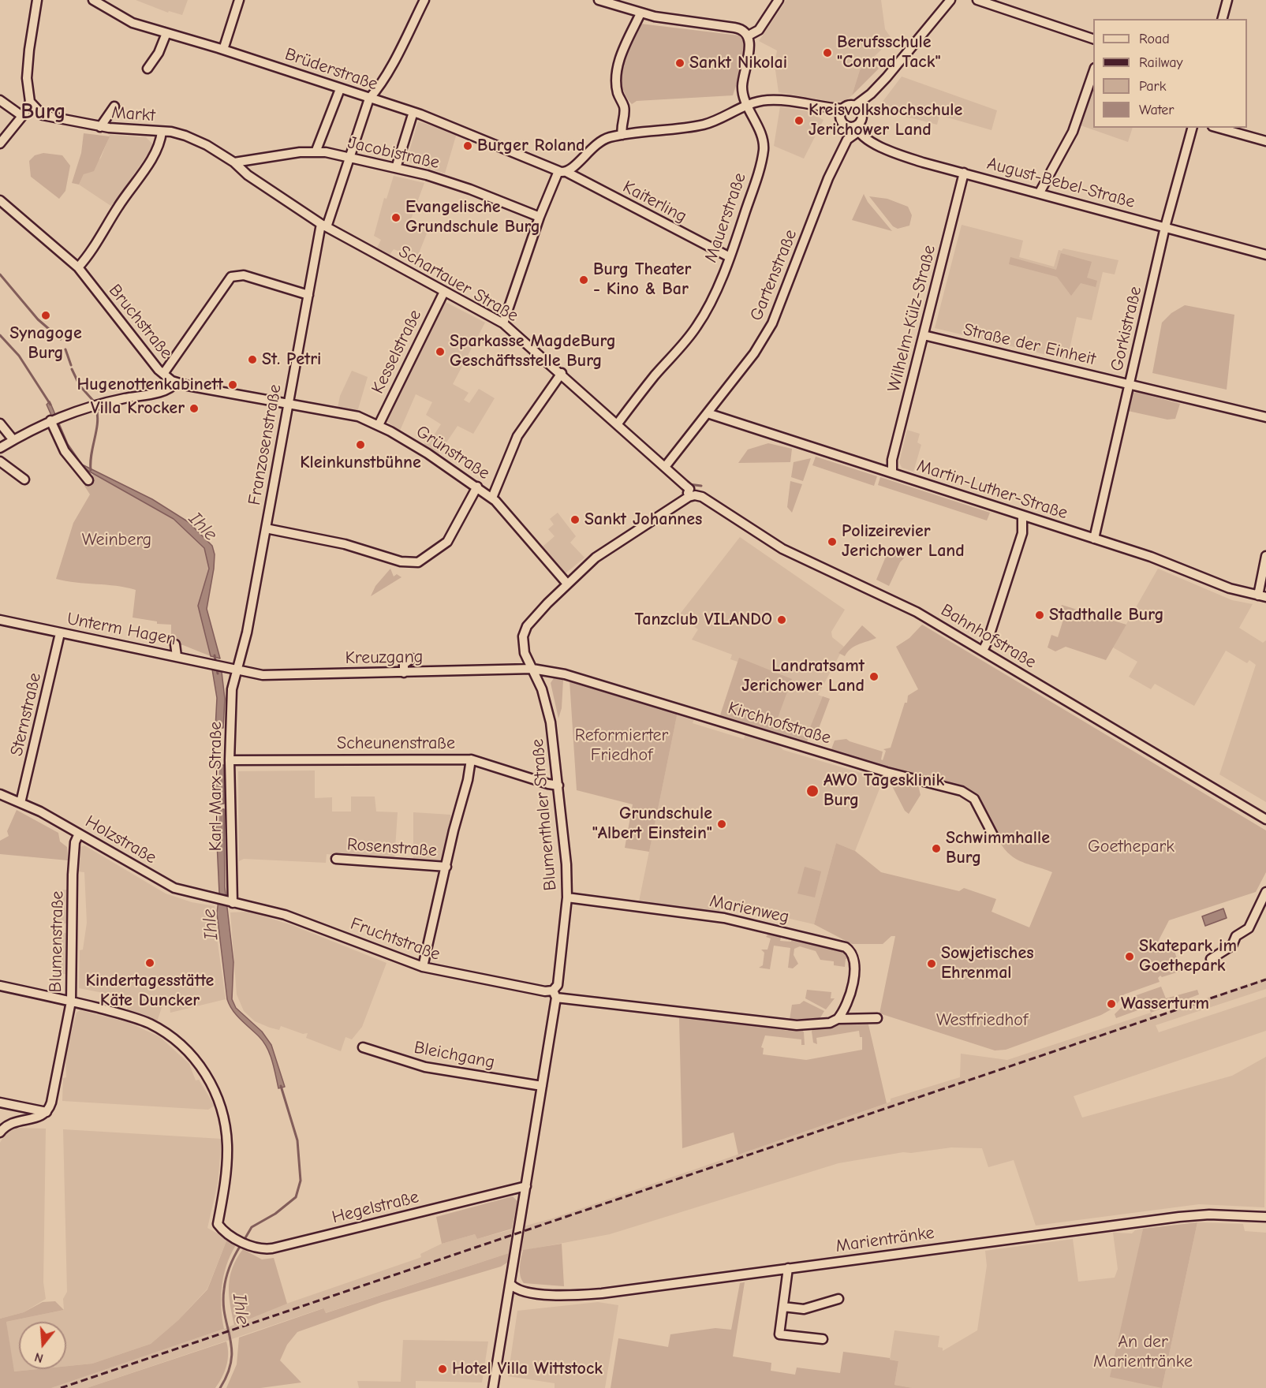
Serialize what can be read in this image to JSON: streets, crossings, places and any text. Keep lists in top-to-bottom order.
{
  "streets": {
    "street": [
      "Brüderstraße",
      "Markt",
      "Jacobistraße",
      "August-Bebel-Straße",
      "Kaiterling",
      "Mauerstraße",
      "Gartenstraße",
      "Schartauer Straße",
      "Wilhelm-Külz-Straße",
      "Bruchstraße",
      "Gorkistraße",
      "Straße der Einheit",
      "Kesselstraße",
      "Franzosenstraße",
      "Grünstraße",
      "Martin-Luther-Straße",
      "Unterm Hagen",
      "Bahnhofstraße",
      "Kreuzgang",
      "Sternstraße",
      "Kirchhofstraße",
      "Scheunenstraße",
      "Karl-Marx-Straße",
      "Blumenthaler Straße",
      "Holzstraße",
      "Rosenstraße",
      "Marienweg",
      "Fruchtstraße",
      "Blumenstraße",
      "Bleichgang",
      "Hegelstraße",
      "Marientränke"
    ]
  },
  "crossings": [
    ["Brüderstraße", "Kaiterling"],
    ["Brüderstraße", "Franzosenstraße"],
    ["Markt", "Jacobistraße"],
    ["Markt", "Schartauer Straße"],
    ["Jacobistraße", "Schartauer Straße"],
    ["Jacobistraße", "Franzosenstraße"],
    ["August-Bebel-Straße", "Gartenstraße"],
    ["August-Bebel-Straße", "Wilhelm-Külz-Straße"],
    ["August-Bebel-Straße", "Gorkistraße"],
    ["Kaiterling", "Mauerstraße"],
    ["Mauerstraße", "Schartauer Straße"],
    ["Gartenstraße", "Schartauer Straße"],
    ["Gartenstraße", "Martin-Luther-Straße"],
    ["Schartauer Straße", "Kesselstraße"],
    ["Schartauer Straße", "Franzosenstraße"],
    ["Schartauer Straße", "Bahnhofstraße"],
    ["Schartauer Straße", "Blumenthaler Straße"],
    ["Wilhelm-Külz-Straße", "Straße der Einheit"],
    ["Wilhelm-Külz-Straße", "Martin-Luther-Straße"],
    ["Bruchstraße", "Franzosenstraße"],
    ["Bruchstraße", "Grünstraße"],
    ["Gorkistraße", "Straße der Einheit"],
    ["Gorkistraße", "Martin-Luther-Straße"],
    ["Kesselstraße", "Grünstraße"],
    ["Franzosenstraße", "Grünstraße"],
    ["Franzosenstraße", "Unterm Hagen"],
    ["Franzosenstraße", "Kreuzgang"],
    ["Franzosenstraße", "Karl-Marx-Straße"],
    ["Grünstraße", "Blumenthaler Straße"],
    ["Unterm Hagen", "Kreuzgang"],
    ["Unterm Hagen", "Sternstraße"],
    ["Unterm Hagen", "Karl-Marx-Straße"],
    ["Bahnhofstraße", "Blumenthaler Straße"],
    ["Kreuzgang", "Kirchhofstraße"],
    ["Kreuzgang", "Karl-Marx-Straße"],
    ["Kreuzgang", "Blumenthaler Straße"],
    ["Sternstraße", "Holzstraße"],
    ["Kirchhofstraße", "Blumenthaler Straße"],
    ["Scheunenstraße", "Karl-Marx-Straße"],
    ["Scheunenstraße", "Blumenthaler Straße"],
    ["Karl-Marx-Straße", "Holzstraße"],
    ["Karl-Marx-Straße", "Fruchtstraße"],
    ["Blumenthaler Straße", "Marienweg"],
    ["Blumenthaler Straße", "Fruchtstraße"],
    ["Blumenthaler Straße", "Bleichgang"],
    ["Blumenthaler Straße", "Hegelstraße"],
    ["Blumenthaler Straße", "Marientränke"],
    ["Holzstraße", "Fruchtstraße"],
    ["Holzstraße", "Blumenstraße"],
    ["Blumenstraße", "Hegelstraße"]
  ],
  "districts": ["Burg"],
  "water": ["Ihle"],
  "parks": [
    "Weinberg",
    "Reformierter Friedhof",
    "Goethepark",
    "Westfriedhof",
    "An der Marientränke"
  ],
  "places": [
    "Berufsschule \"Conrad Tack\"",
    "Sankt Nikolai",
    "Kreisvolkshochschule Jerichower Land",
    "Burger Roland",
    "Evangelische Grundschule Burg",
    "Burg Theater - Kino & Bar",
    "Synagoge Burg",
    "Sparkasse MagdeBurg Geschäftsstelle Burg",
    "St. Petri",
    "Hugenottenkabinett",
    "Villa Krocker",
    "Kleinkunstbühne",
    "Sankt Johannes",
    "Polizeirevier Jerichower Land",
    "Stadthalle Burg",
    "Tanzclub VILANDO",
    "Landratsamt Jerichower Land",
    "AWO Tagesklinik Burg",
    "Grundschule \"Albert Einstein\"",
    "Schwimmhalle Burg",
    "Skatepark im Goethepark",
    "Kindertagesstätte Käte Duncker",
    "Sowjetisches Ehrenmal",
    "Wasserturm",
    "Hotel Villa Wittstock"
  ],
  "legend": [
    "Road",
    "Railway",
    "Park",
    "Water"
  ],
  "north": "bottom"
}
